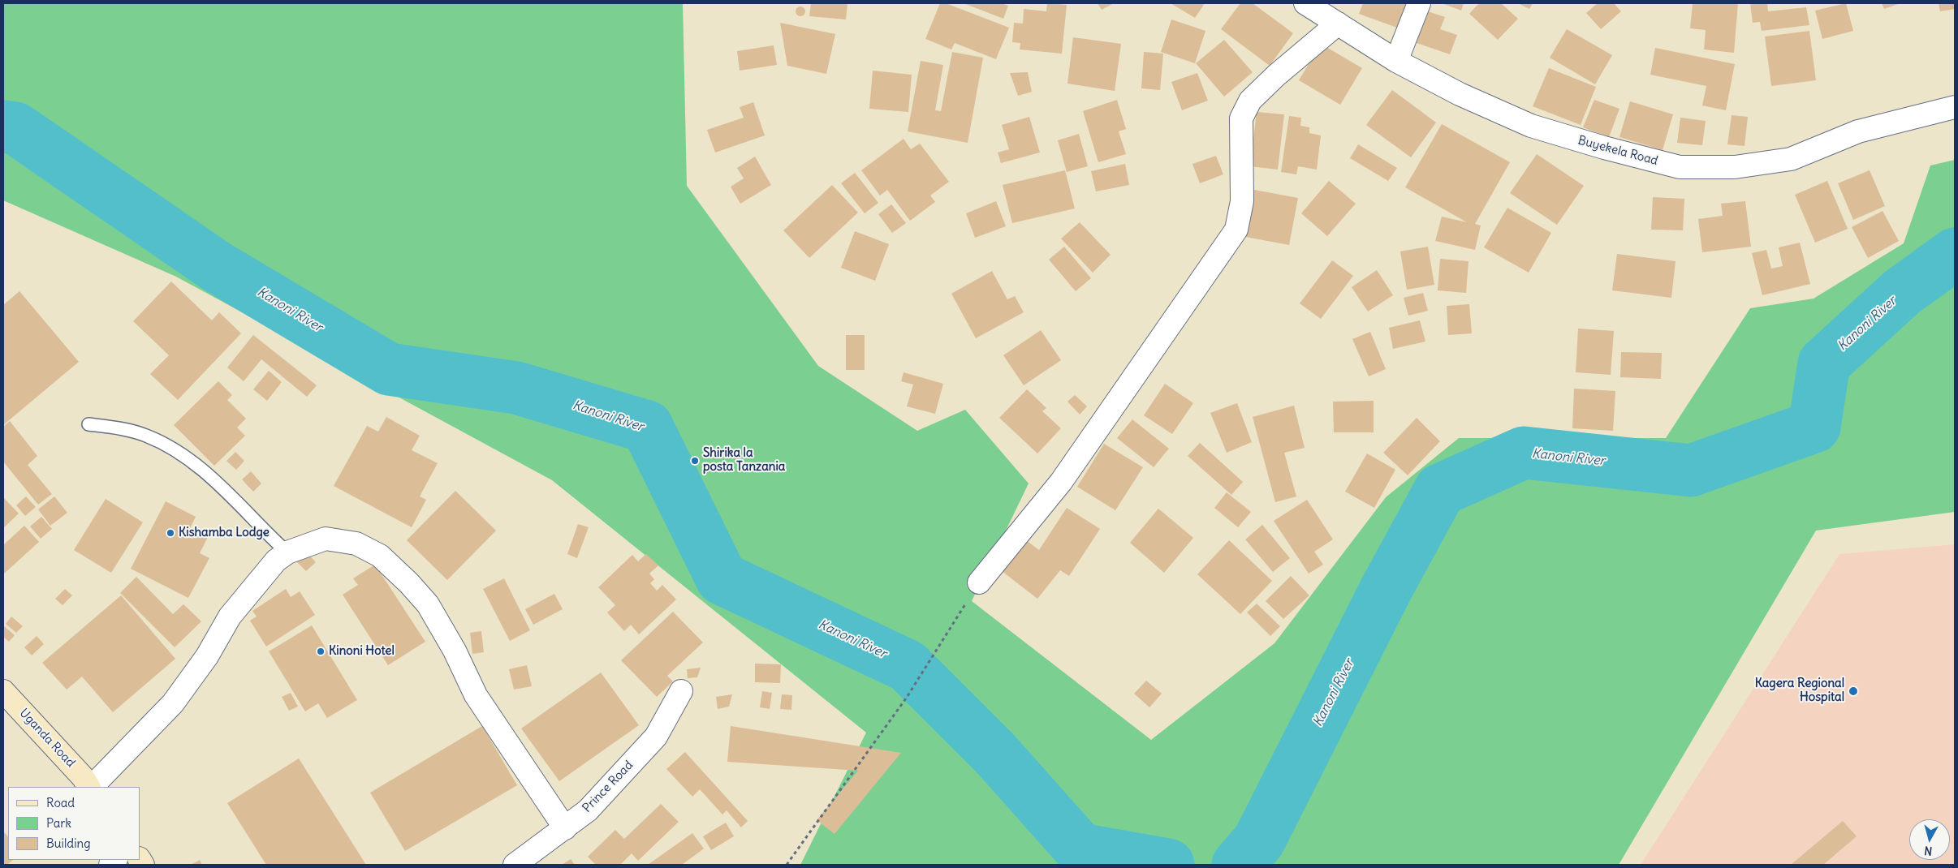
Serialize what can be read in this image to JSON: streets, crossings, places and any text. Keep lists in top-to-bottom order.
{
  "streets": {
    "main road": ["Uganda Road"],
    "street": ["Buyekela Road", "Prince Road"]
  },
  "water": ["Kanoni River"],
  "places": [
    "Shirika la posta Tanzania",
    "Kishamba Lodge",
    "Kinoni Hotel",
    "Kagera Regional Hospital"
  ],
  "legend": ["Road", "Park", "Building"],
  "north": "bottom"
}
